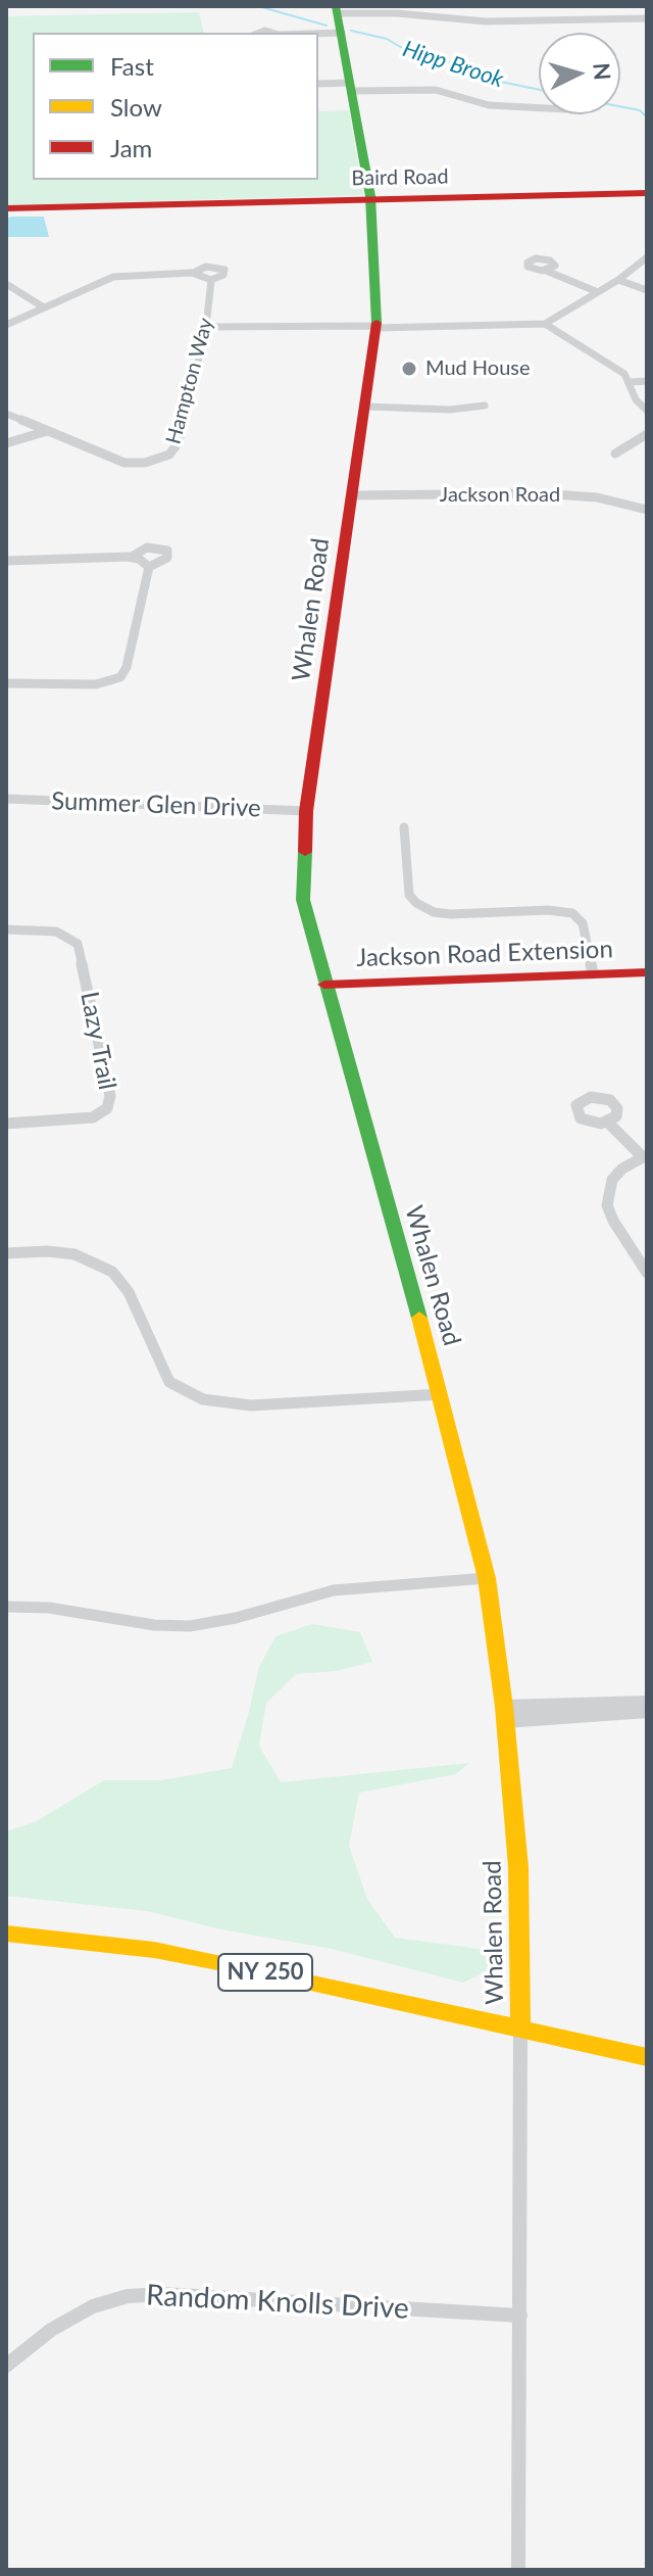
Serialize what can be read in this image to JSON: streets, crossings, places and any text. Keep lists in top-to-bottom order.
{
  "streets": {
    "street": [
      "Baird Road",
      "Hampton Way",
      "Jackson Road",
      "Whalen Road",
      "Summer Glen Drive",
      "Jackson Road Extension",
      "Lazy Trail",
      "NY 250",
      "Random Knolls Drive"
    ]
  },
  "crossings": [
    ["Baird Road", "Whalen Road"],
    ["Jackson Road", "Whalen Road"],
    ["Whalen Road", "Summer Glen Drive"],
    ["Whalen Road", "Jackson Road Extension"],
    ["Whalen Road", "NY 250"],
    ["Whalen Road", "Random Knolls Drive"]
  ],
  "water": ["Hipp Brook"],
  "places": ["Mud House"],
  "legend": ["Fast", "Slow", "Jam"],
  "north": "right"
}
